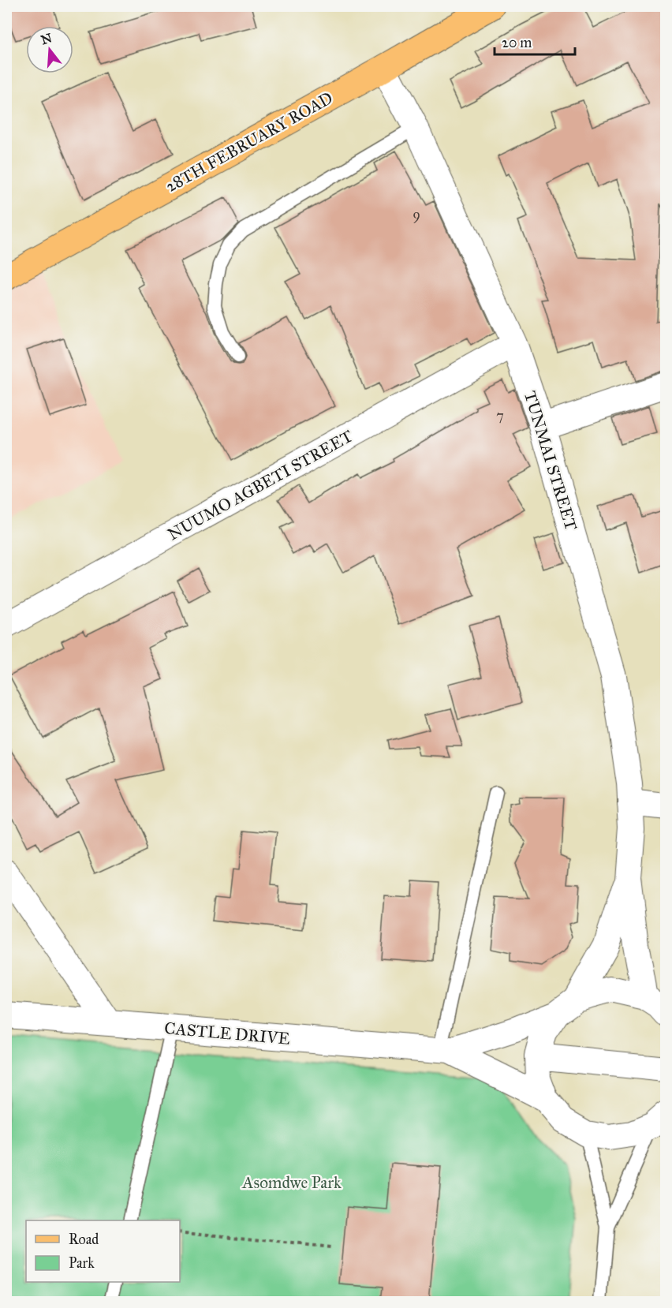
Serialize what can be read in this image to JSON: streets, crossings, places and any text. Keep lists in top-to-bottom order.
{
  "streets": {
    "main road": ["28TH FEBRUARY ROAD"],
    "street": ["TUNMAI STREET", "NUUMO AGBETI STREET", "CASTLE DRIVE"]
  },
  "crossings": [
    ["28TH FEBRUARY ROAD", "TUNMAI STREET"],
    ["TUNMAI STREET", "NUUMO AGBETI STREET"],
    ["TUNMAI STREET", "CASTLE DRIVE"]
  ],
  "parks": ["Asomdwe Park"],
  "house_numbers": ["9", "7"],
  "legend": ["Road", "Park"],
  "scale_bar": "20 m",
  "north": "top"
}
